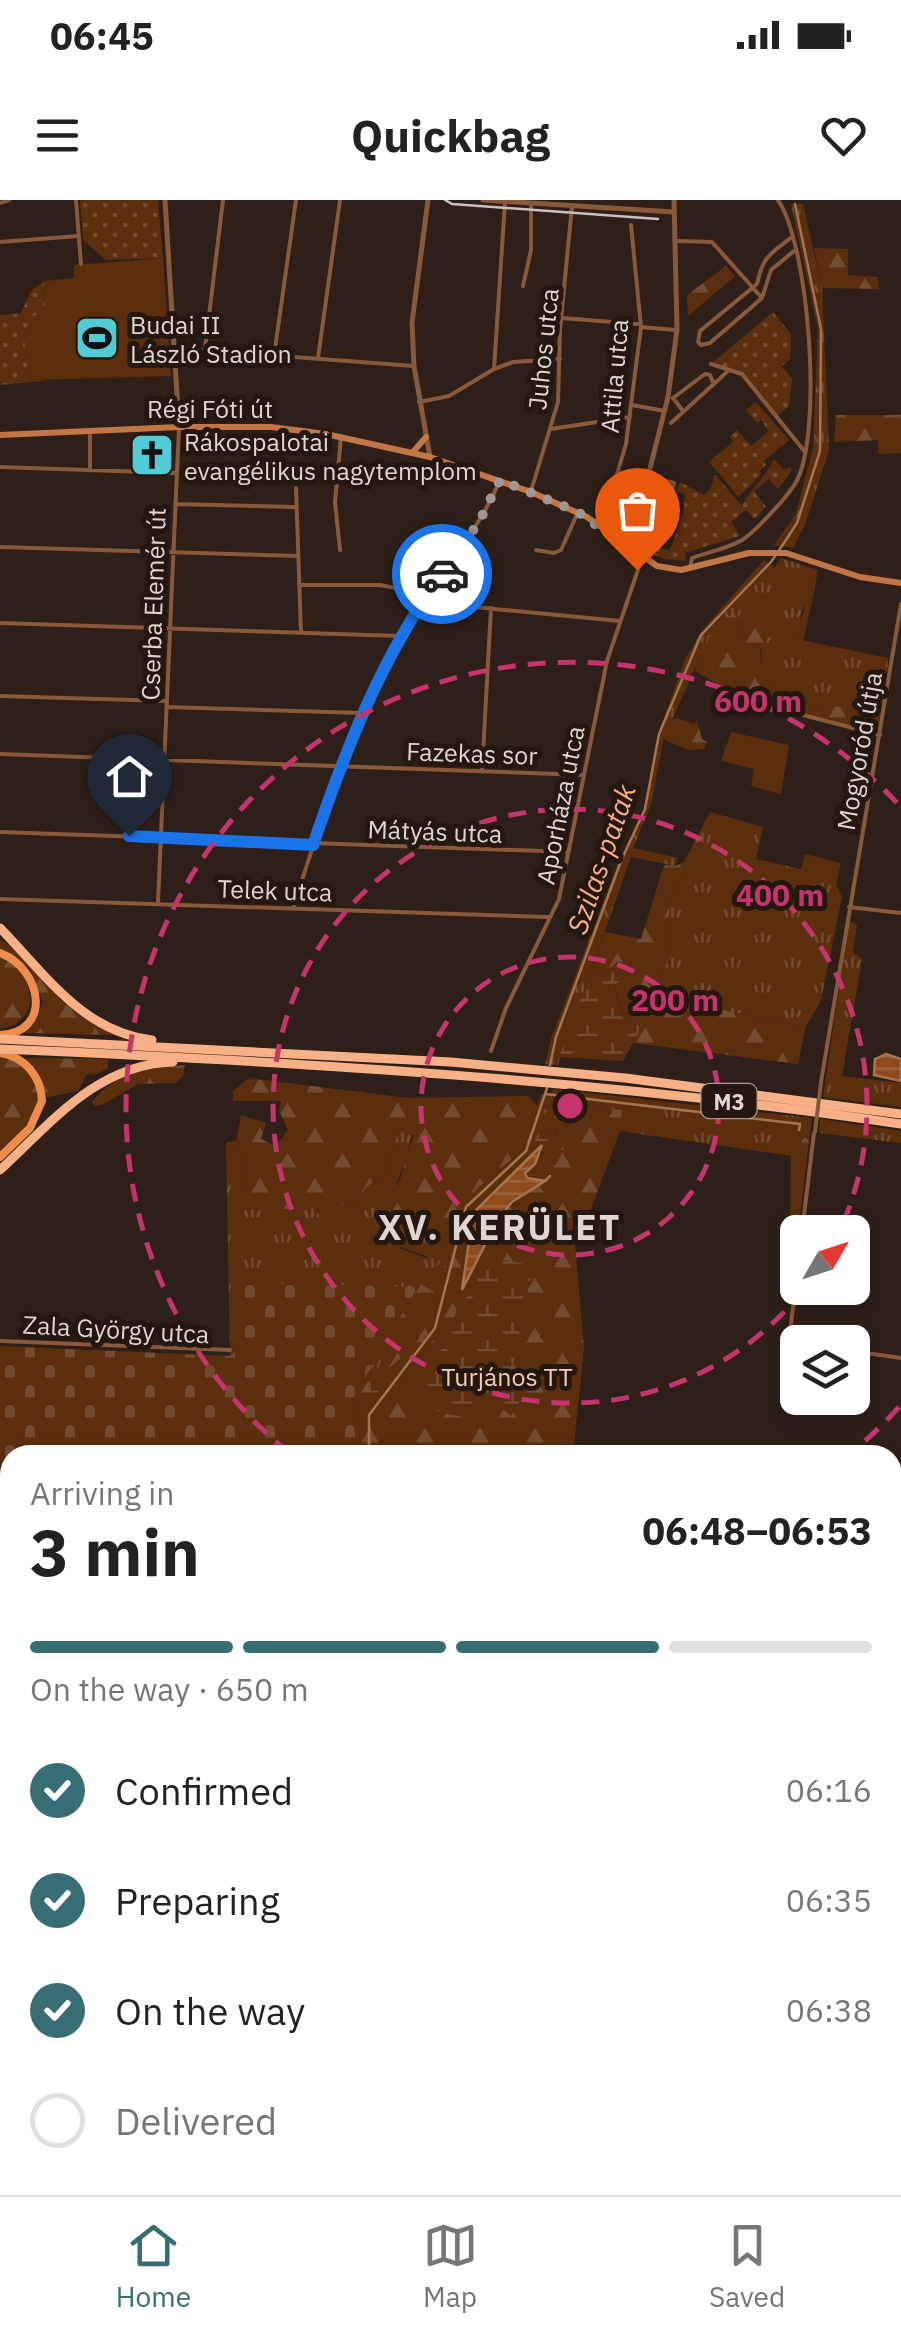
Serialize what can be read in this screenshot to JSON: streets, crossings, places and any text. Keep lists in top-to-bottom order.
{
  "streets": {
    "highway": ["M3"],
    "main road": ["Régi Fóti út"],
    "street": [
      "Juhos utca",
      "Attila utca",
      "Cserba Elemér út",
      "Mogyoród útja",
      "Fazekas sor",
      "Aporháza utca",
      "Mátyás utca",
      "Telek utca",
      "Zala György utca"
    ]
  },
  "crossings": [
    ["Juhos utca", "Régi Fóti út"],
    ["Attila utca", "Régi Fóti út"],
    ["Régi Fóti út", "Cserba Elemér út"],
    ["Régi Fóti út", "Aporháza utca"],
    ["Cserba Elemér út", "Fazekas sor"],
    ["Cserba Elemér út", "Mátyás utca"],
    ["Cserba Elemér út", "Telek utca"],
    ["Fazekas sor", "Aporháza utca"],
    ["Aporháza utca", "Mátyás utca"],
    ["Aporháza utca", "Telek utca"]
  ],
  "districts": ["XV. KERÜLET"],
  "water": ["Szilas-patak"],
  "parks": ["Turjános TT"],
  "places": {
    "sports": ["Budai II László Stadion"],
    "church": ["Rákospalotai evangélikus nagytemplom"]
  },
  "north": "top right",
  "page": {
    "status": "06:45",
    "header": "Quickbag",
    "heading": ["3 min", "Arriving in", "06:48–06:53"],
    "bar": "On the way · 650 m",
    "list": [
      ["Confirmed", "06:16"],
      ["Preparing", "06:35"],
      ["On the way", "06:38"],
      "Delivered"
    ],
    "tabs": ["Home", "Map", "Saved"]
  },
  "rings": ["600 m", "400 m", "200 m"]
}
